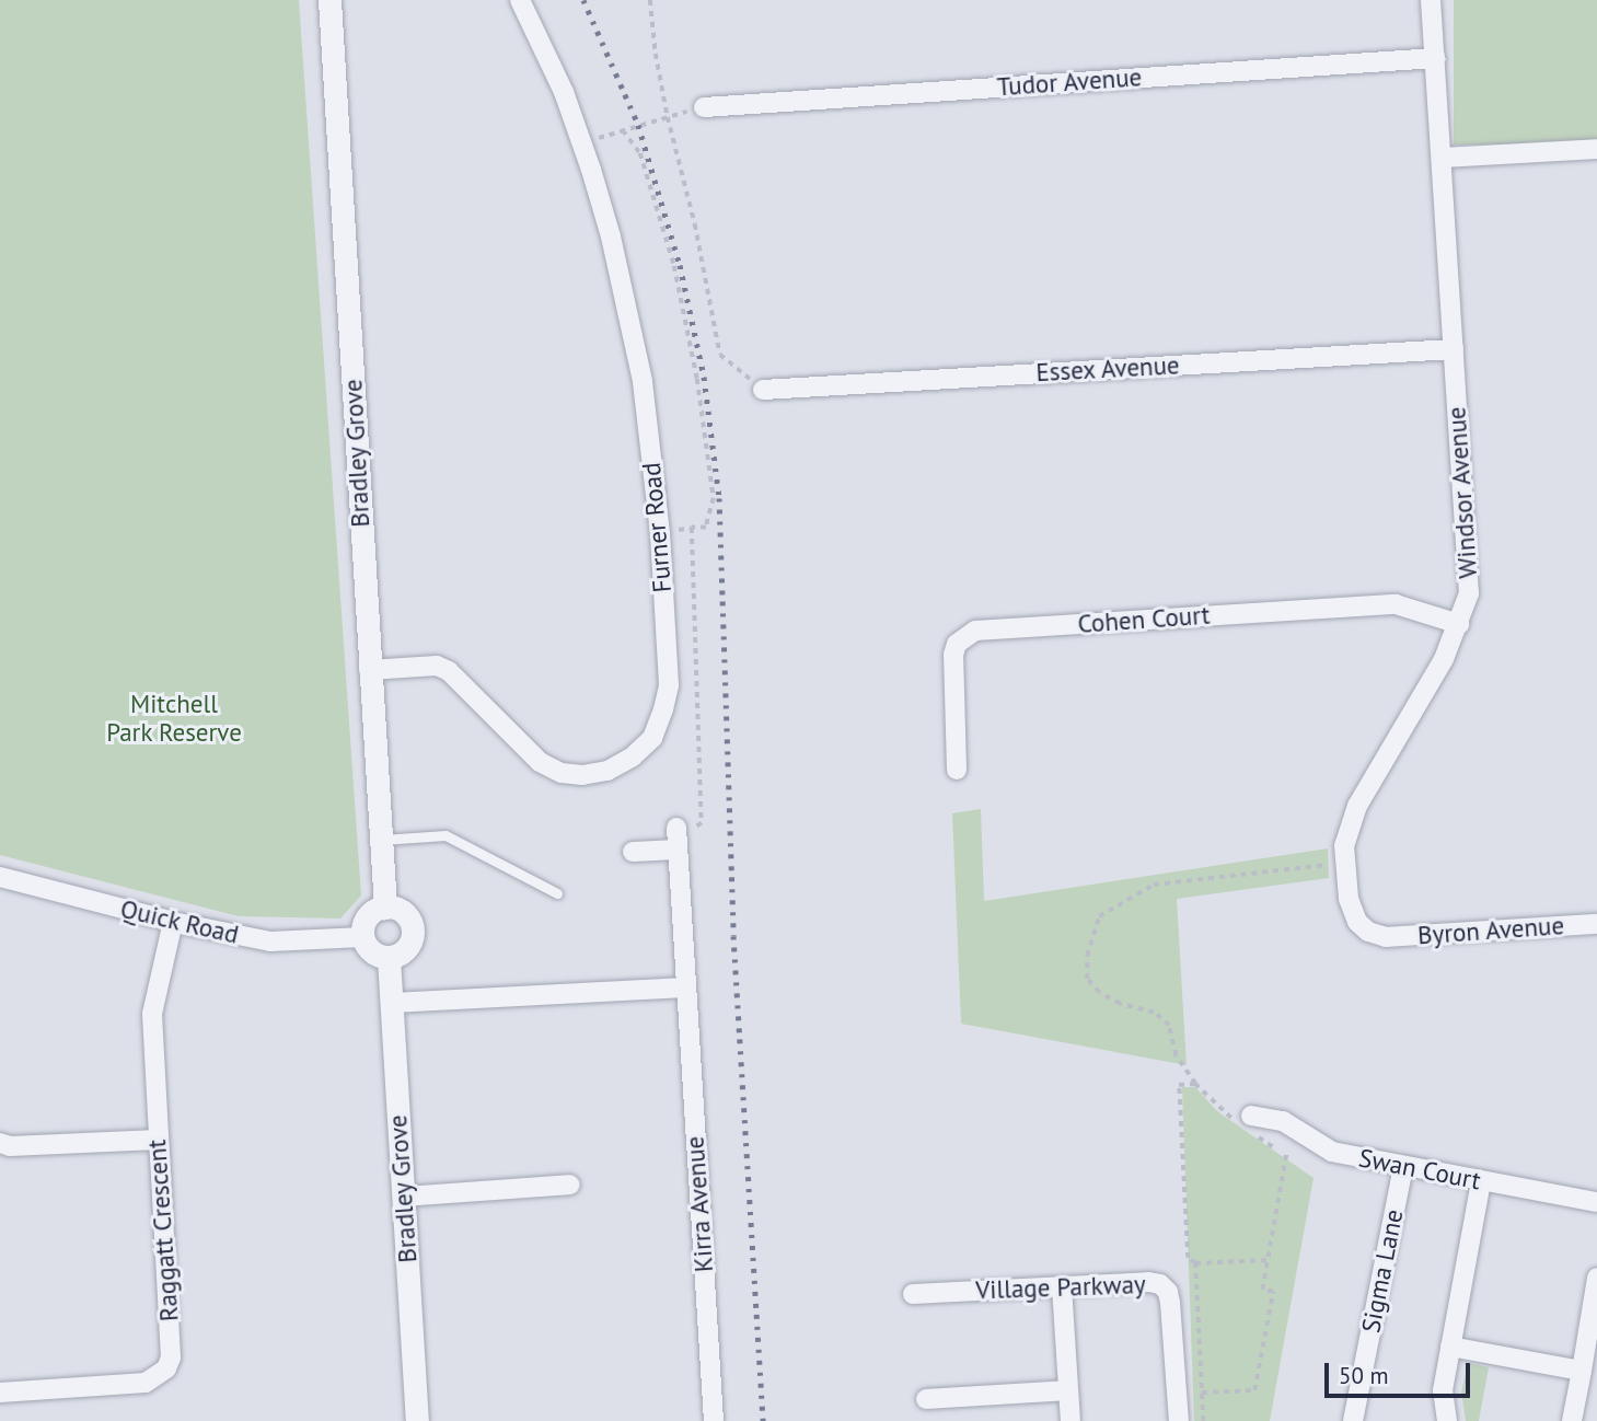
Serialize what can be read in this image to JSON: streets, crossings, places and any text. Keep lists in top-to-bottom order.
{
  "streets": {
    "street": [
      "Tudor Avenue",
      "Essex Avenue",
      "Bradley Grove",
      "Windsor Avenue",
      "Furner Road",
      "Cohen Court",
      "Quick Road",
      "Byron Avenue",
      "Swan Court",
      "Kirra Avenue",
      "Raggatt Crescent",
      "Sigma Lane",
      "Village Parkway"
    ]
  },
  "crossings": [
    ["Tudor Avenue", "Windsor Avenue"],
    ["Essex Avenue", "Windsor Avenue"],
    ["Bradley Grove", "Furner Road"],
    ["Bradley Grove", "Quick Road"],
    ["Windsor Avenue", "Cohen Court"],
    ["Windsor Avenue", "Byron Avenue"],
    ["Quick Road", "Raggatt Crescent"],
    ["Swan Court", "Sigma Lane"]
  ],
  "parks": ["Mitchell Park Reserve"],
  "scale_bar": "50 m"
}
